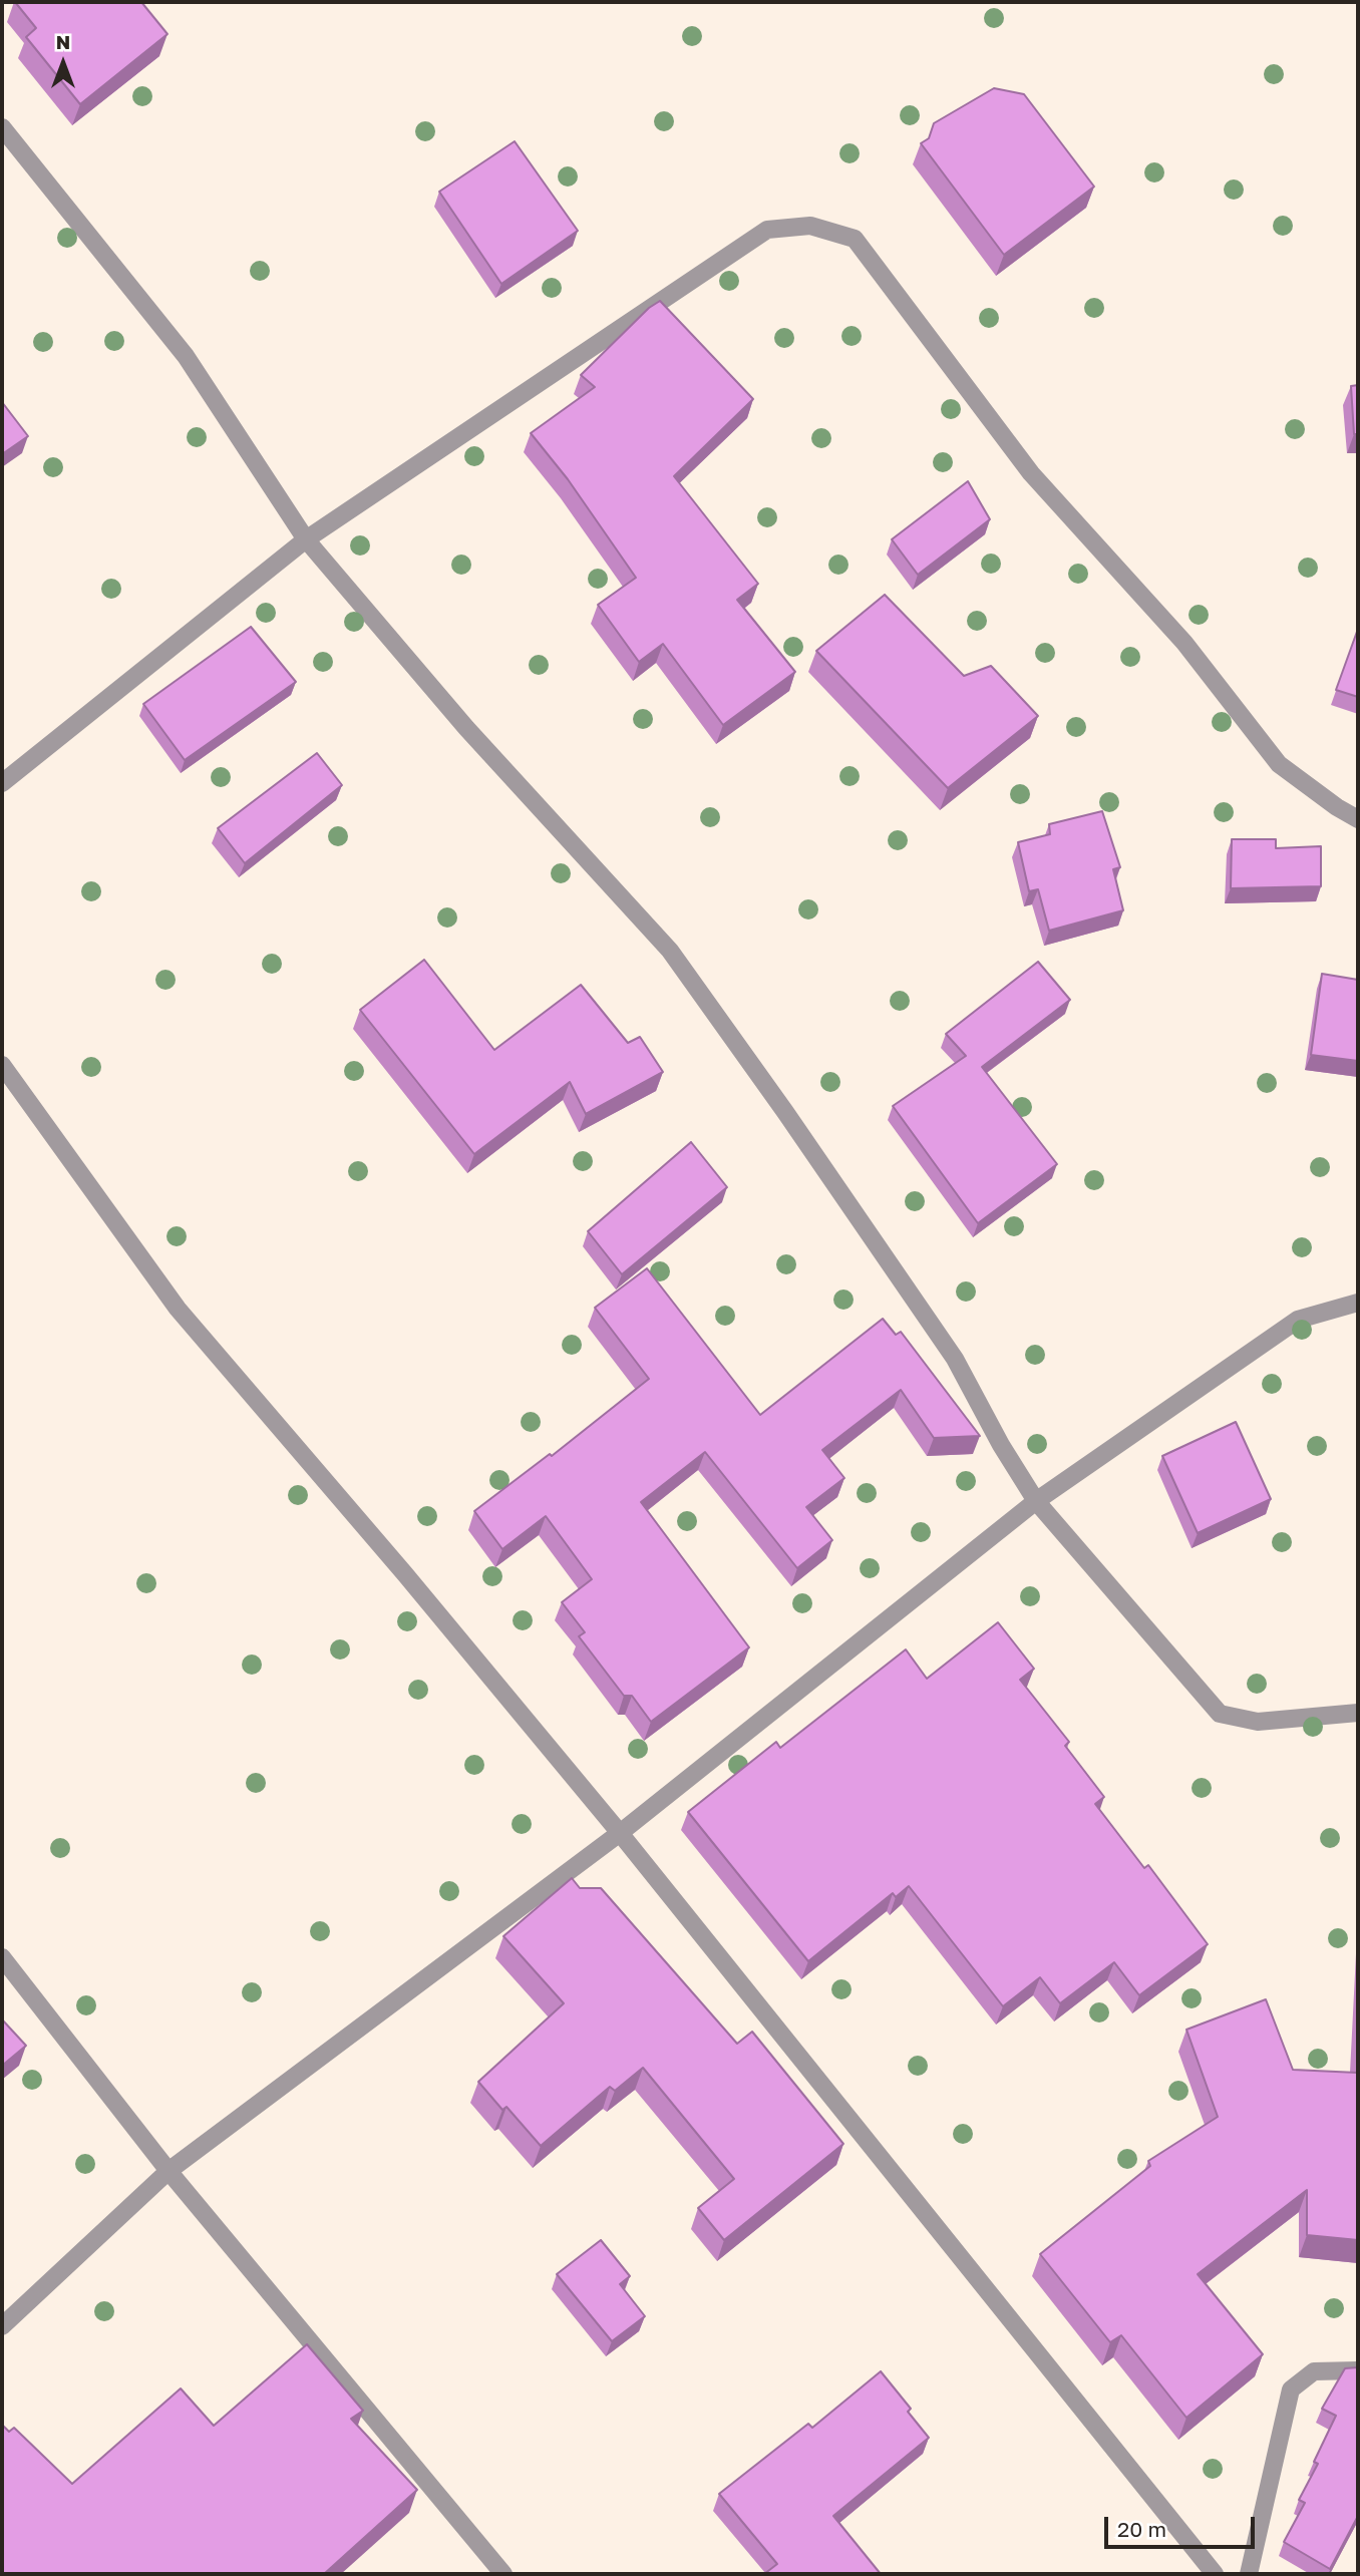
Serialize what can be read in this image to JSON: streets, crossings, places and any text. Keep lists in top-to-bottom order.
{
  "scale_bar": "20 m",
  "north": "top"
}
